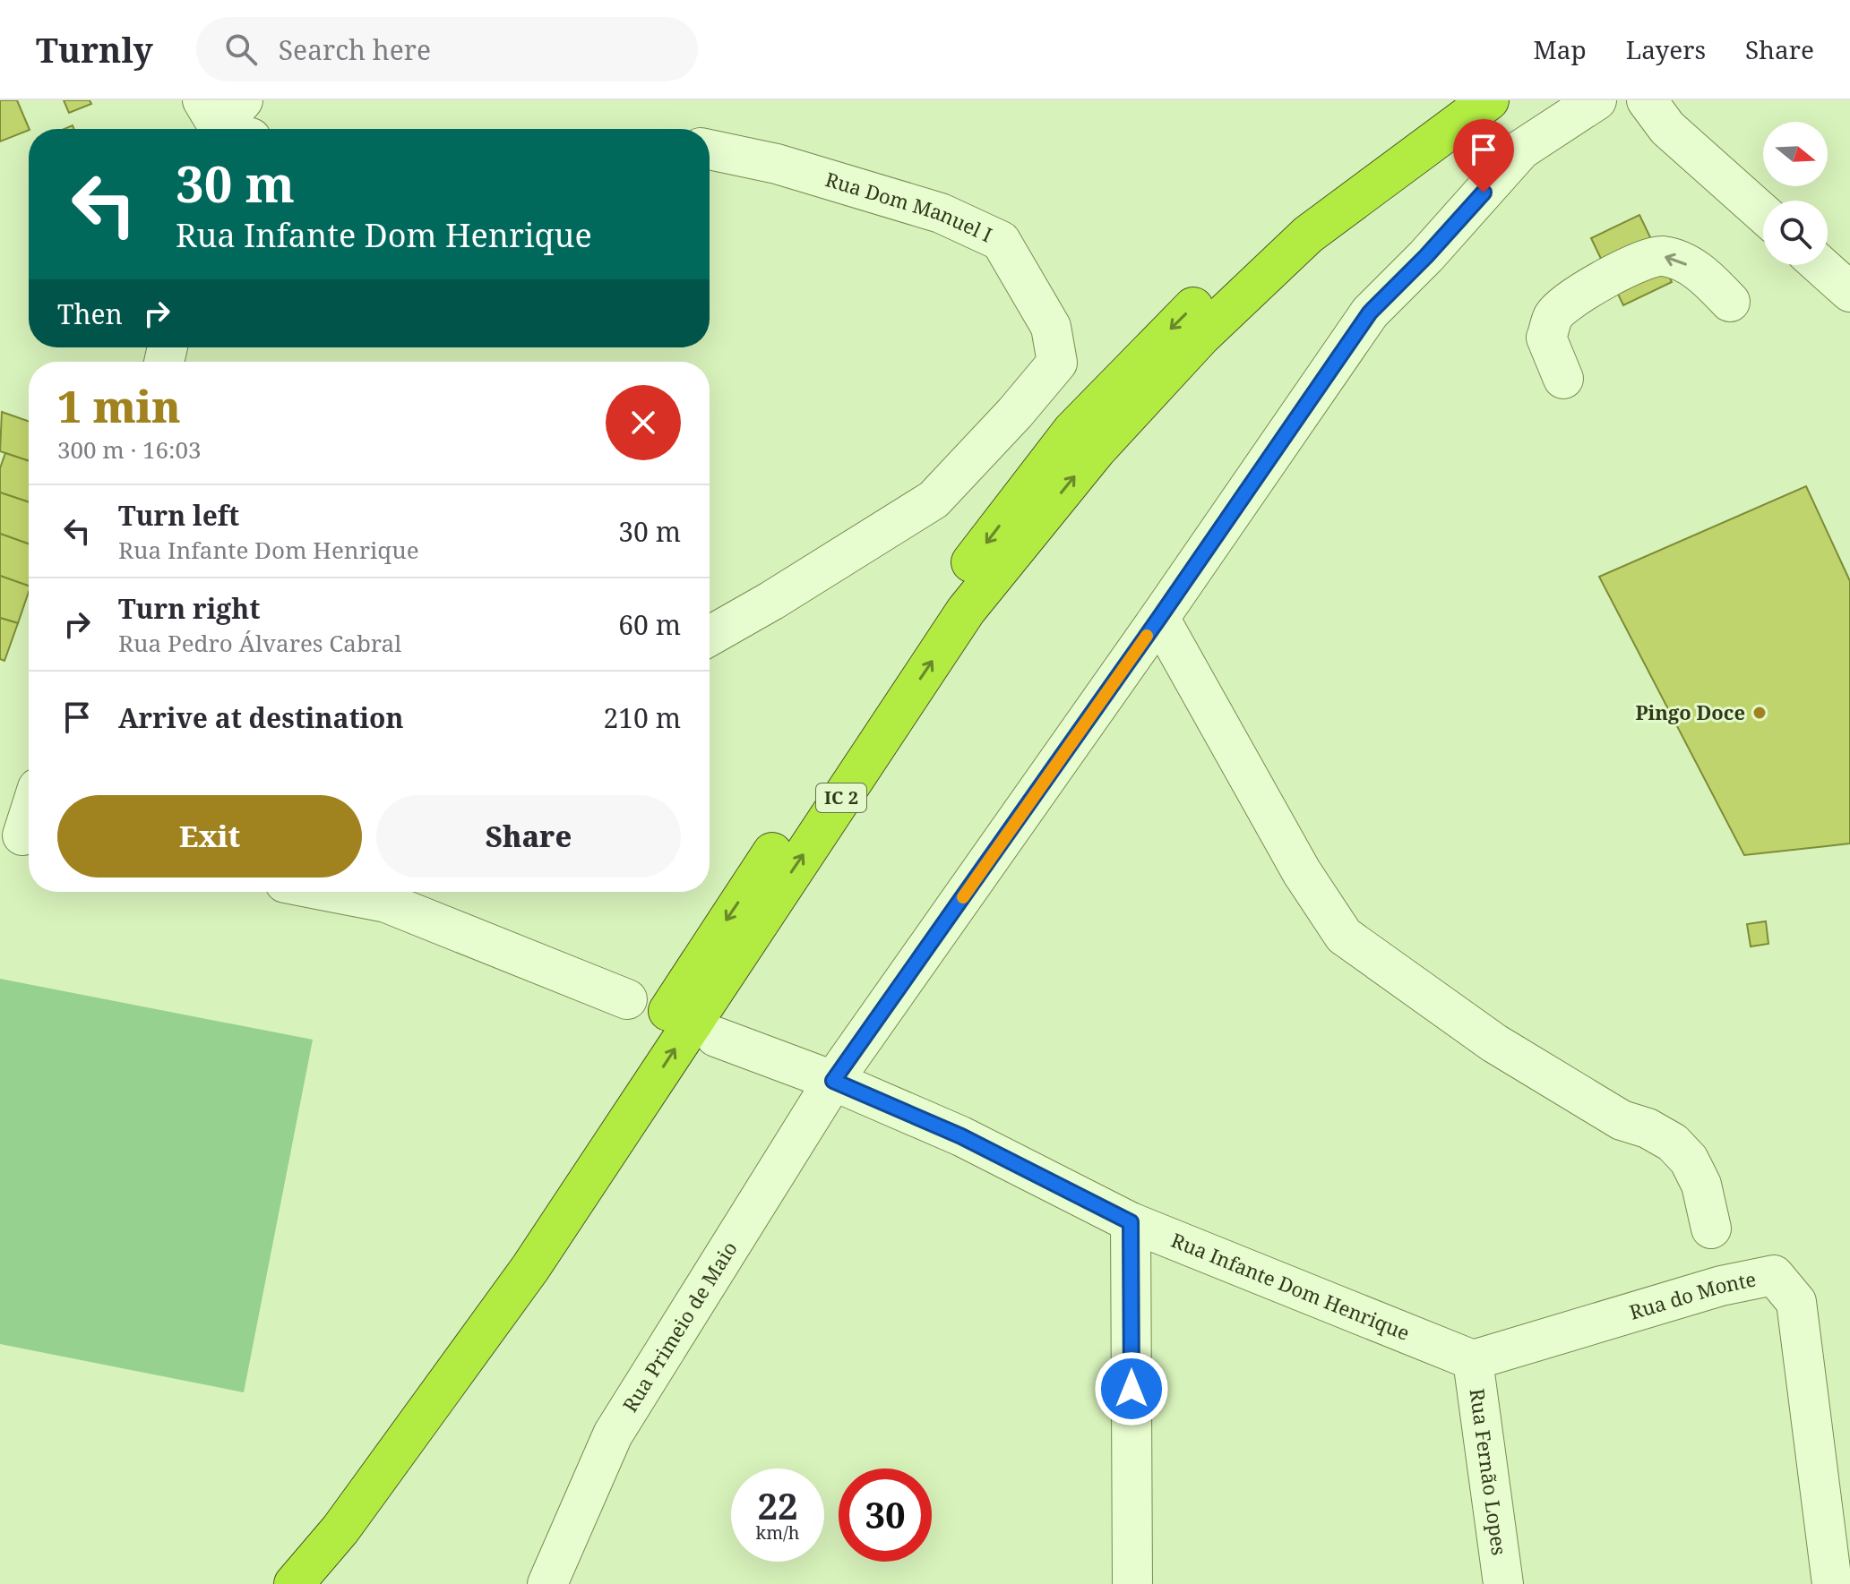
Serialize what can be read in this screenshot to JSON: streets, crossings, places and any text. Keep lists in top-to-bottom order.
{
  "streets": {
    "highway": ["IC 2"],
    "street": [
      "Rua Dom Manuel I",
      "Rua Infante Dom Henrique",
      "Rua do Monte",
      "Rua Primeio de Maio",
      "Rua Fernão Lopes"
    ]
  },
  "crossings": [
    ["Rua Infante Dom Henrique", "Rua do Monte"],
    ["Rua Infante Dom Henrique", "Rua Primeio de Maio"],
    ["Rua Infante Dom Henrique", "Rua Fernão Lopes"],
    ["Rua do Monte", "Rua Fernão Lopes"]
  ],
  "places": ["Pingo Doce"],
  "north": "right",
  "page": {
    "header": "Turnly",
    "search": "Search here",
    "nav": ["Map", "Layers", "Share"],
    "turn": ["30 m", "Rua Infante Dom Henrique"],
    "then": "Then",
    "heading": ["1 min", "300 m · 16:03"],
    "list": [
      {
        "name": "Turn left",
        "note": "Rua Infante Dom Henrique",
        "value": "30 m"
      },
      {
        "name": "Turn right",
        "note": "Rua Pedro Álvares Cabral",
        "value": "60 m"
      },
      {
        "name": "Arrive at destination",
        "value": "210 m"
      }
    ],
    "buttons": ["Exit", "Share"],
    "speed": "22 km/h",
    "limit": "30"
  }
}
